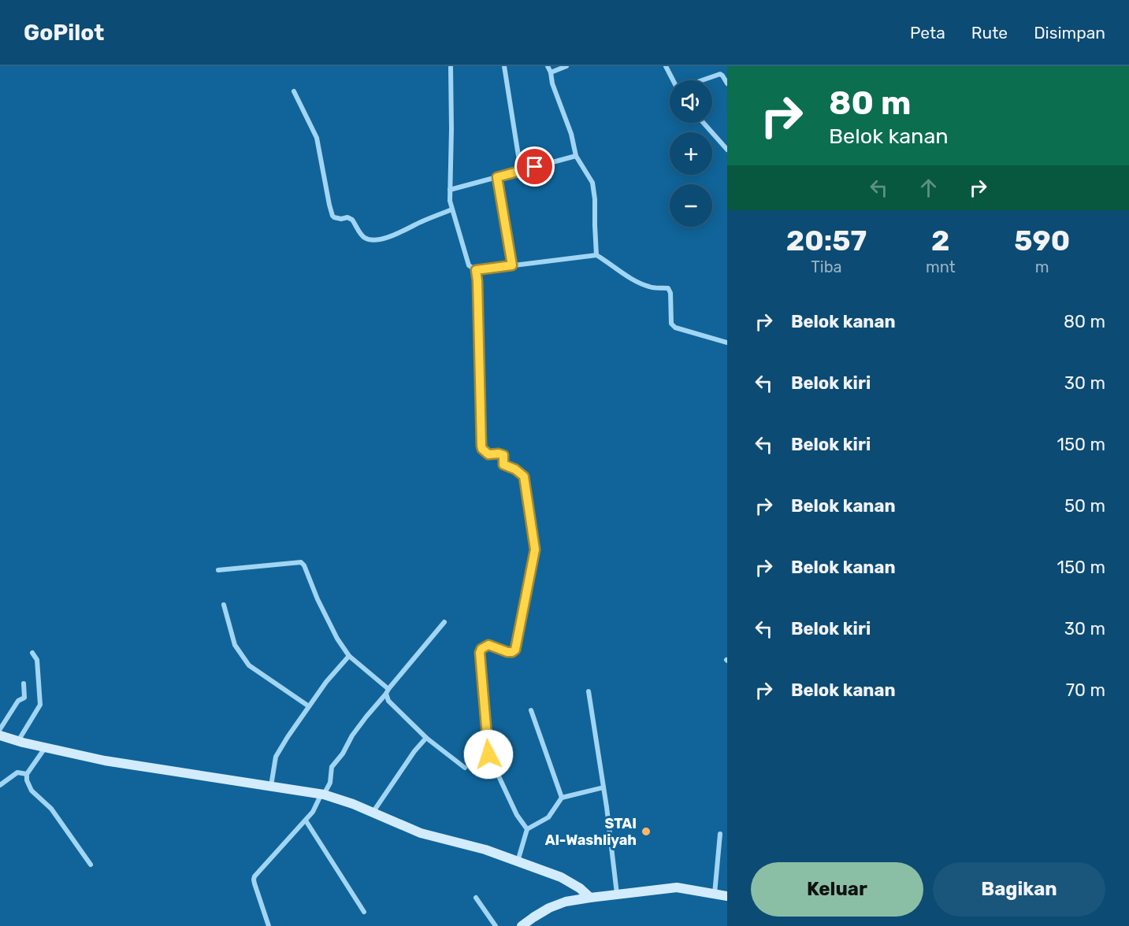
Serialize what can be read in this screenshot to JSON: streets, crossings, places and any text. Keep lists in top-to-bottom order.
{
  "places": ["STAI Al-Washliyah"],
  "page": {
    "header": "GoPilot",
    "nav": ["Peta", "Rute", "Disimpan"],
    "turn": ["80 m", "Belok kanan"],
    "map_buttons": ["+", "−"],
    "eta": [
      "20:57",
      "Tiba",
      "2",
      "mnt",
      "590",
      "m"
    ],
    "list": [
      {
        "name": "Belok kanan",
        "value": "80 m"
      },
      {
        "name": "Belok kiri",
        "value": "30 m"
      },
      {
        "name": "Belok kiri",
        "value": "150 m"
      },
      {
        "name": "Belok kanan",
        "value": "50 m"
      },
      {
        "name": "Belok kanan",
        "value": "150 m"
      },
      {
        "name": "Belok kiri",
        "value": "30 m"
      },
      {
        "name": "Belok kanan",
        "value": "70 m"
      }
    ],
    "buttons": ["Keluar", "Bagikan"]
  }
}
